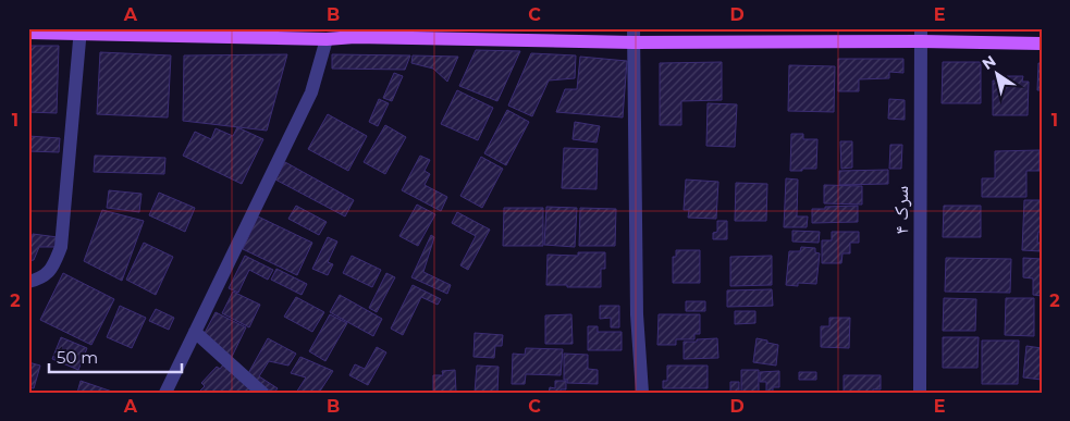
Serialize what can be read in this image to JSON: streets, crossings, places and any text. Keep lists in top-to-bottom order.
{
  "streets": {
    "street": ["سرک ۴"]
  },
  "scale_bar": "50 m",
  "north": "top left",
  "grid": {
    "columns": [
      "A",
      "B",
      "C",
      "D",
      "E"
    ],
    "rows": ["1", "2"]
  }
}
